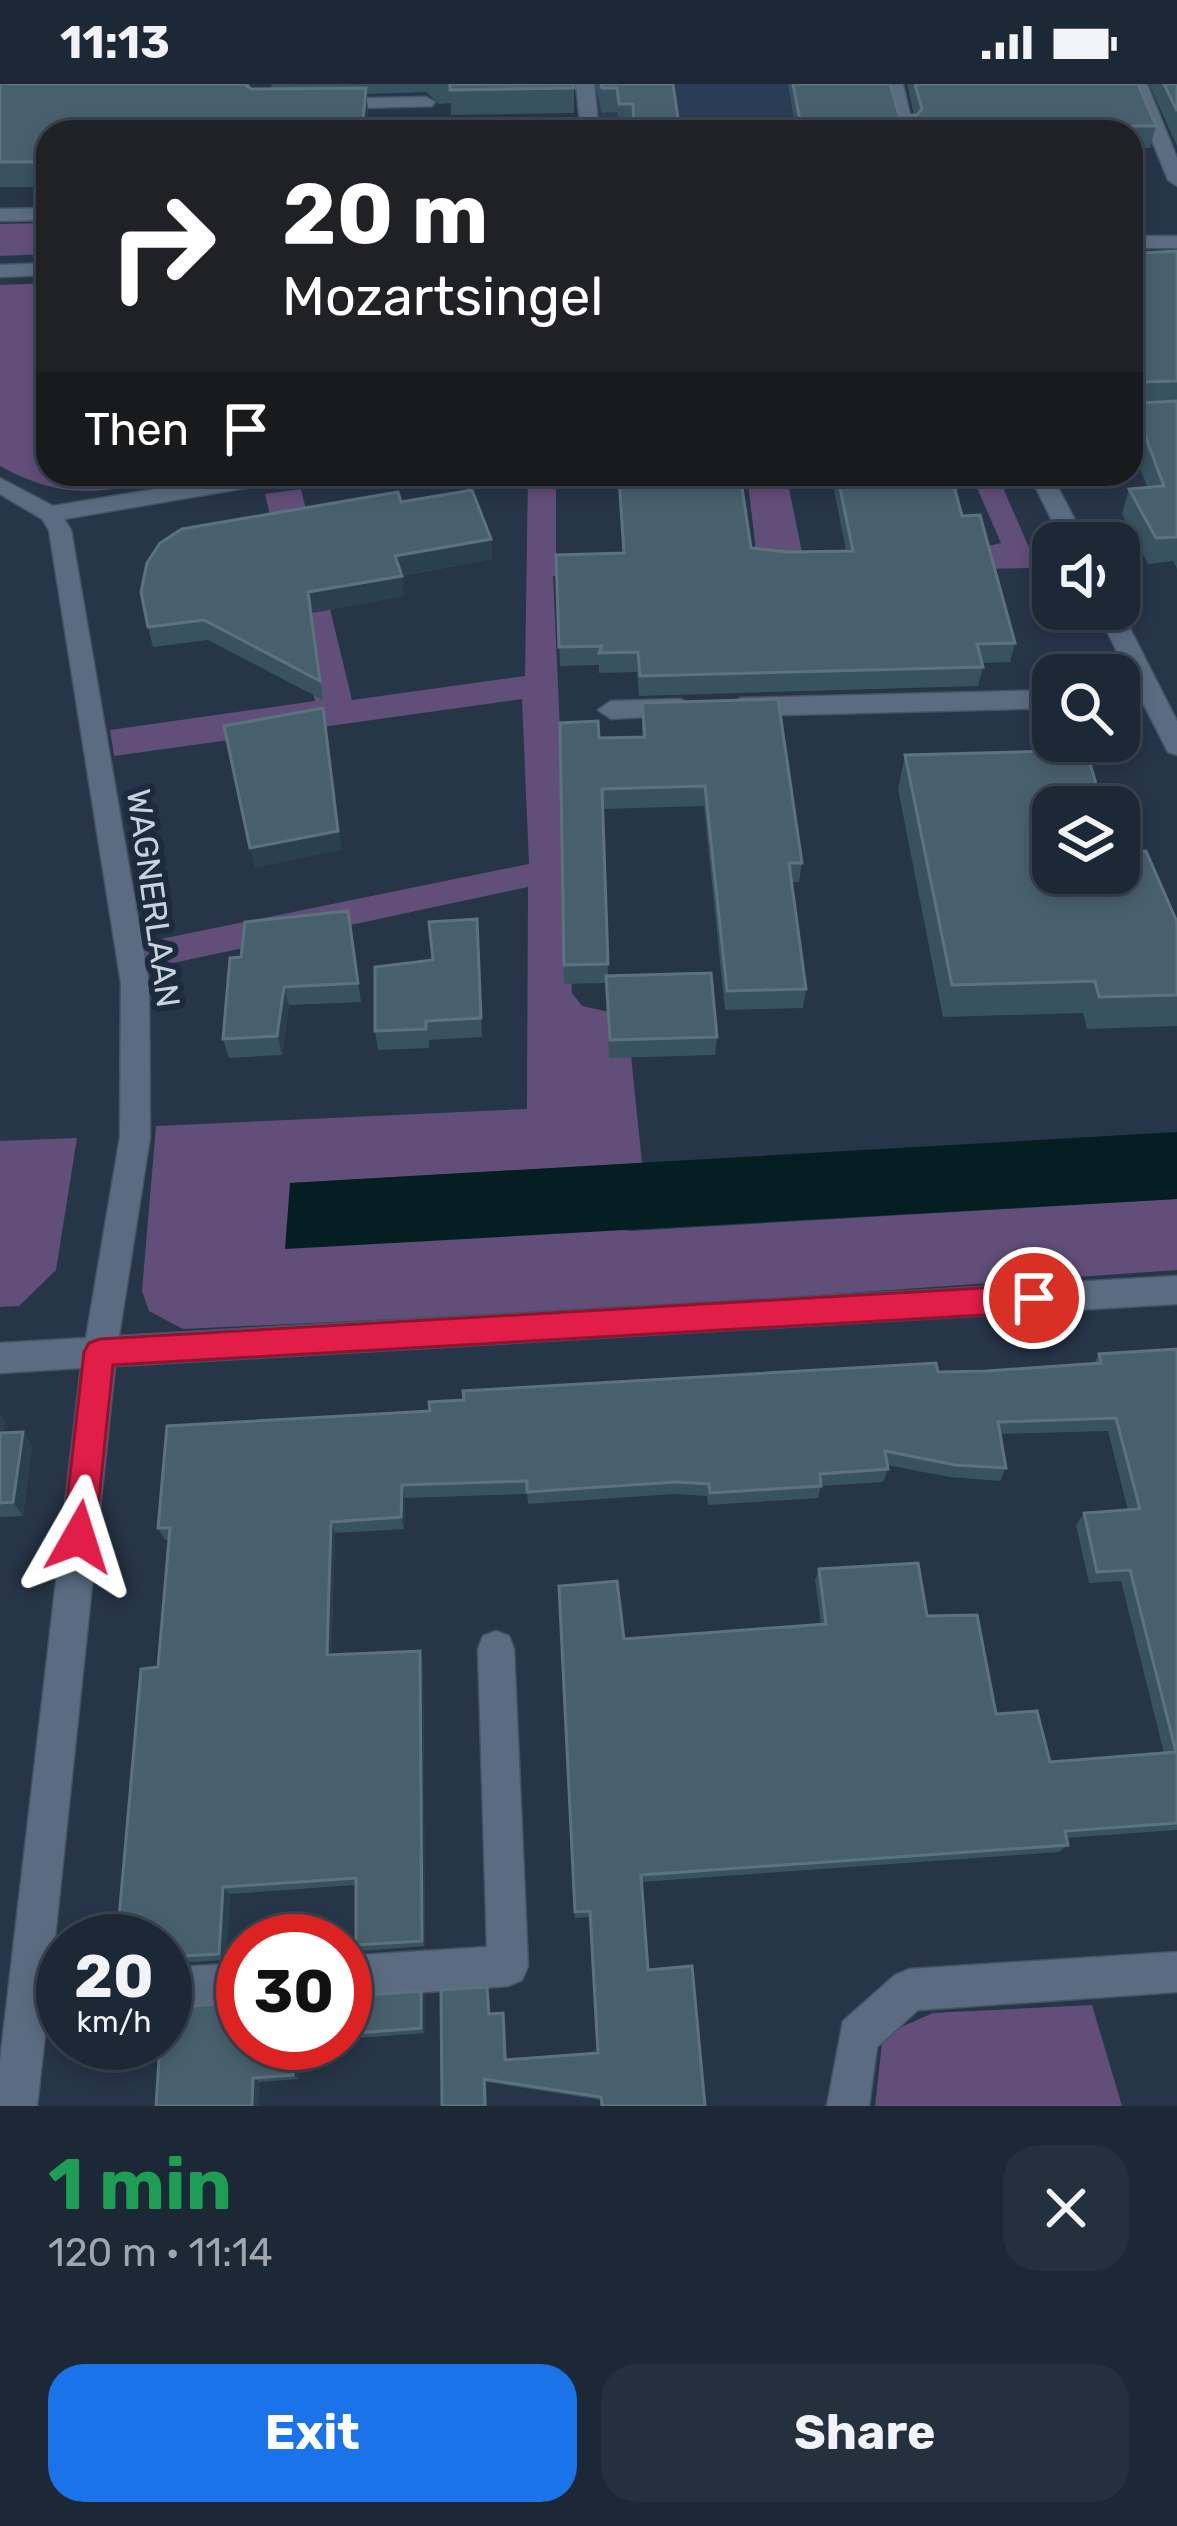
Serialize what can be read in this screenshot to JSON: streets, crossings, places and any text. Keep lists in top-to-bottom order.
{
  "streets": {
    "street": ["WAGNERLAAN"]
  },
  "page": {
    "status": "11:13",
    "turn": ["20 m", "Mozartsingel"],
    "then": "Then",
    "speed": "20 km/h",
    "limit": "30",
    "heading": ["1 min", "120 m · 11:14"],
    "buttons": ["Exit", "Share"]
  }
}
